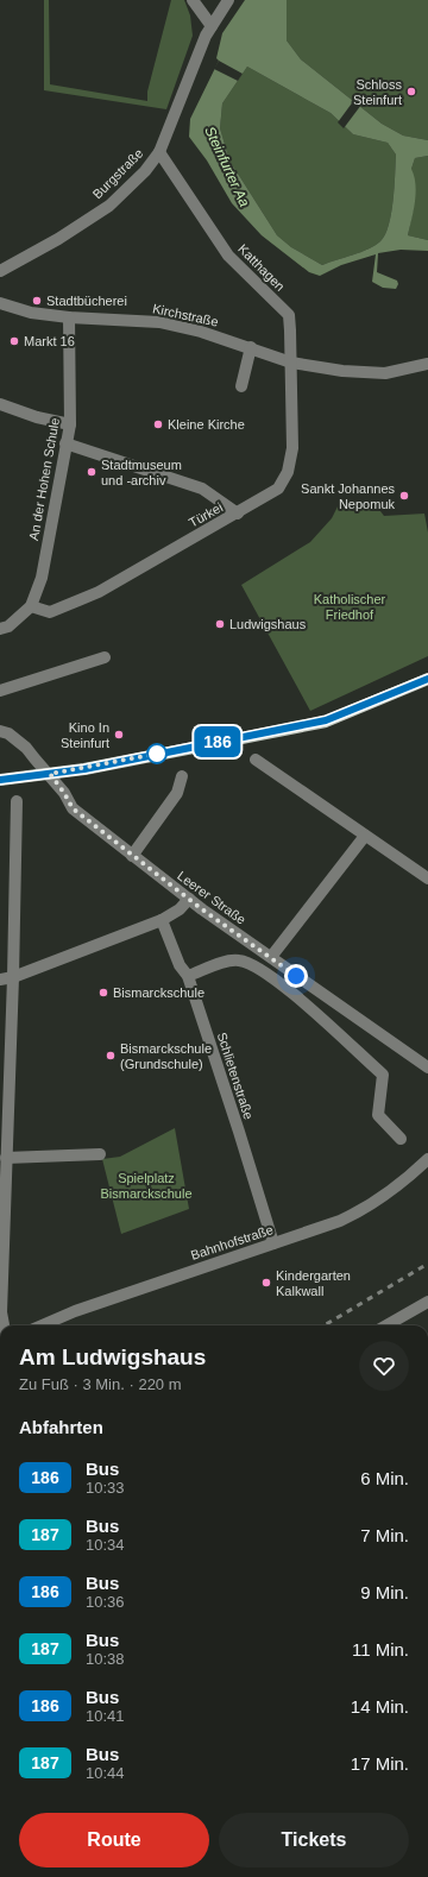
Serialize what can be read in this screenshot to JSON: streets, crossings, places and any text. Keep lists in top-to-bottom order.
{
  "streets": {
    "street": [
      "Burgstraße",
      "Katthagen",
      "Kirchstraße",
      "An der Hohen Schule",
      "Türkei",
      "Leerer Straße",
      "Schlietenstraße",
      "Bahnhofstraße"
    ]
  },
  "crossings": [
    ["Burgstraße", "Katthagen"],
    ["Katthagen", "Kirchstraße"],
    ["Katthagen", "Türkei"],
    ["Kirchstraße", "An der Hohen Schule"],
    ["Kirchstraße", "Türkei"],
    ["An der Hohen Schule", "Türkei"],
    ["Schlietenstraße", "Bahnhofstraße"]
  ],
  "water": ["Steinfurter Aa"],
  "parks": ["Katholischer Friedhof", "Spielplatz Bismarckschule"],
  "places": [
    "Schloss Steinfurt",
    "Stadtbücherei",
    "Markt 16",
    "Kleine Kirche",
    "Stadtmuseum und -archiv",
    "Sankt Johannes Nepomuk",
    "Ludwigshaus",
    "Kino In Steinfurt",
    "Bismarckschule",
    "Bismarckschule (Grundschule)",
    "Kindergarten Kalkwall"
  ],
  "lines": ["bus line 186"],
  "page": {
    "on_map": "186",
    "heading": [
      ["Am Ludwigshaus", "Zu Fuß · 3 Min. · 220 m"],
      "Abfahrten"
    ],
    "list": [
      {
        "mark": "186",
        "name": "Bus",
        "note": "10:33",
        "value": "6 Min."
      },
      {
        "mark": "187",
        "name": "Bus",
        "note": "10:34",
        "value": "7 Min."
      },
      {
        "mark": "186",
        "name": "Bus",
        "note": "10:36",
        "value": "9 Min."
      },
      {
        "mark": "187",
        "name": "Bus",
        "note": "10:38",
        "value": "11 Min."
      },
      {
        "mark": "186",
        "name": "Bus",
        "note": "10:41",
        "value": "14 Min."
      },
      {
        "mark": "187",
        "name": "Bus",
        "note": "10:44",
        "value": "17 Min."
      }
    ],
    "buttons": ["Route", "Tickets"]
  }
}
